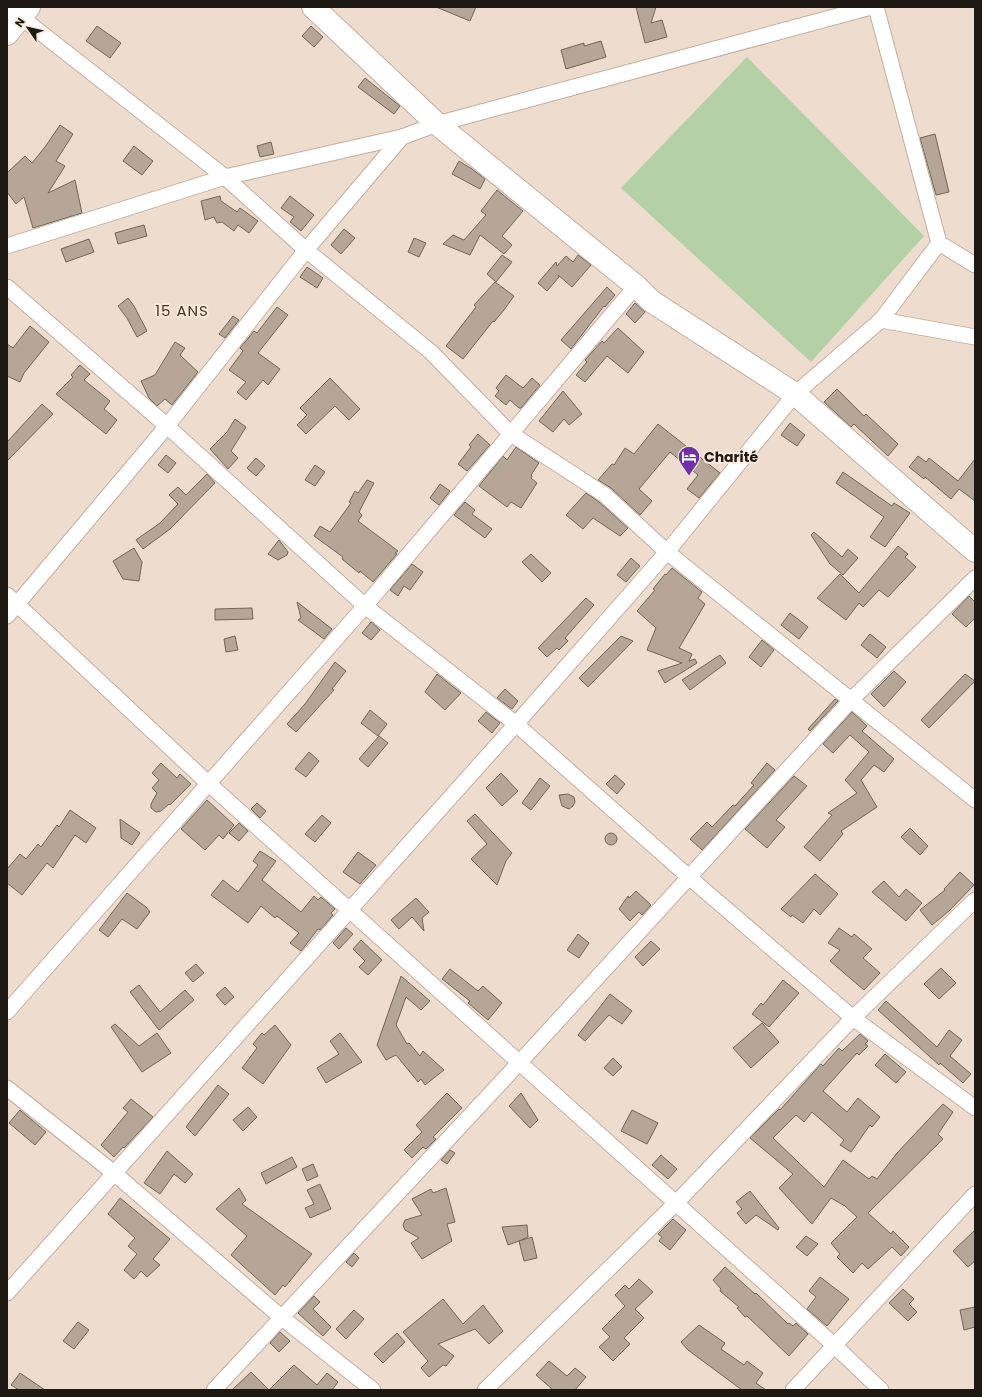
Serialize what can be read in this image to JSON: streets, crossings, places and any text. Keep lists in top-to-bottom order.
{
  "districts": ["15 ANS"],
  "places": {
    "hotel": ["Charité"]
  },
  "north": "top left"
}
